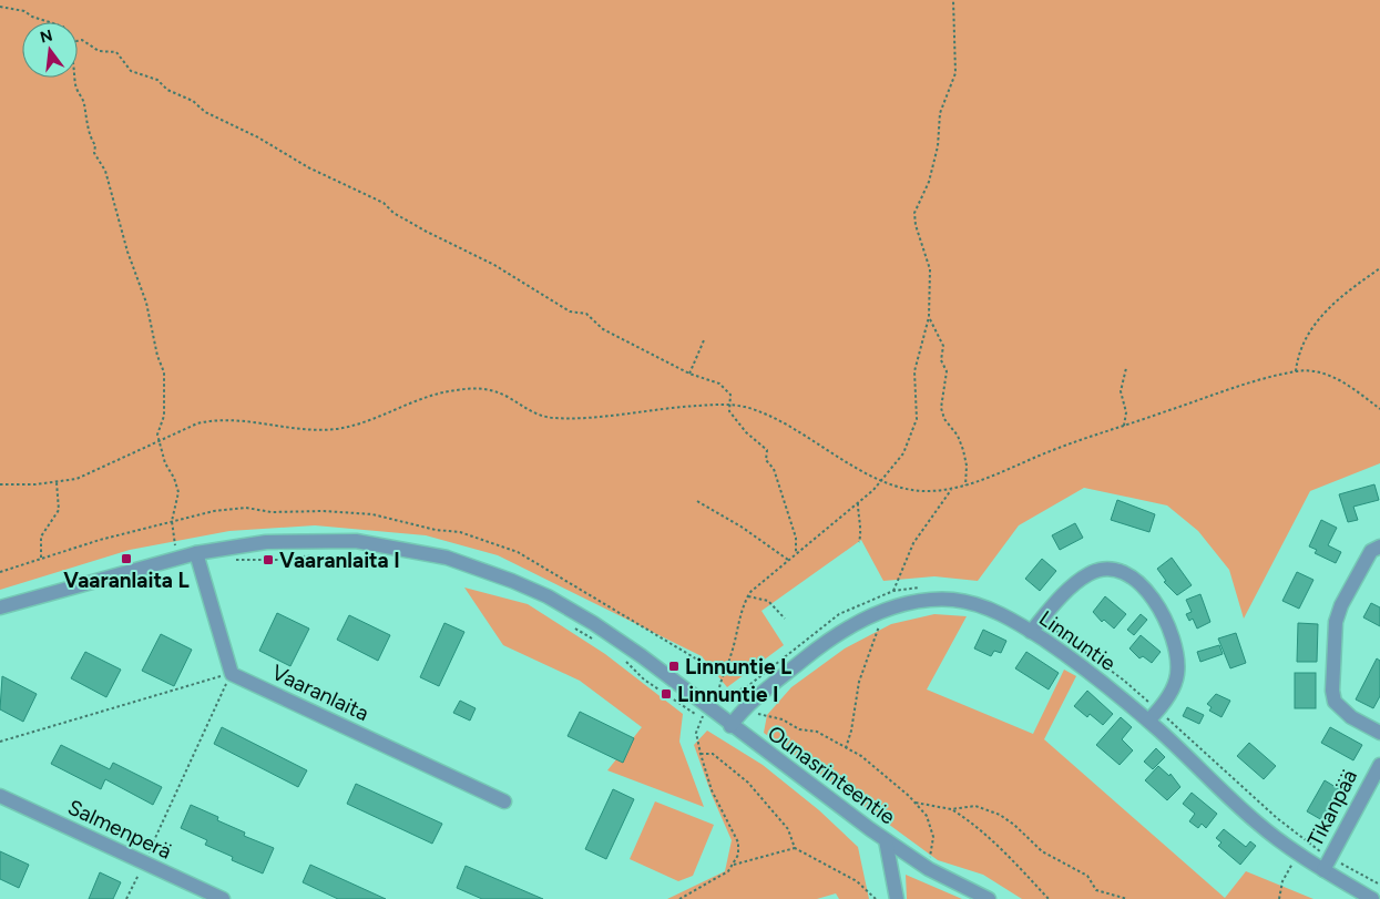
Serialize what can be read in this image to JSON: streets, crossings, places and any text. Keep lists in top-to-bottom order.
{
  "streets": {
    "street": [
      "Linnuntie",
      "Vaaranlaita",
      "Ounasrinteentie",
      "Tikanpää",
      "Salmenperä"
    ]
  },
  "crossings": [
    ["Linnuntie", "Ounasrinteentie"],
    ["Linnuntie", "Tikanpää"]
  ],
  "places": {
    "transit": [
      "Vaaranlaita L",
      "Vaaranlaita I",
      "Linnuntie L",
      "Linnuntie I"
    ]
  },
  "north": "top"
}
